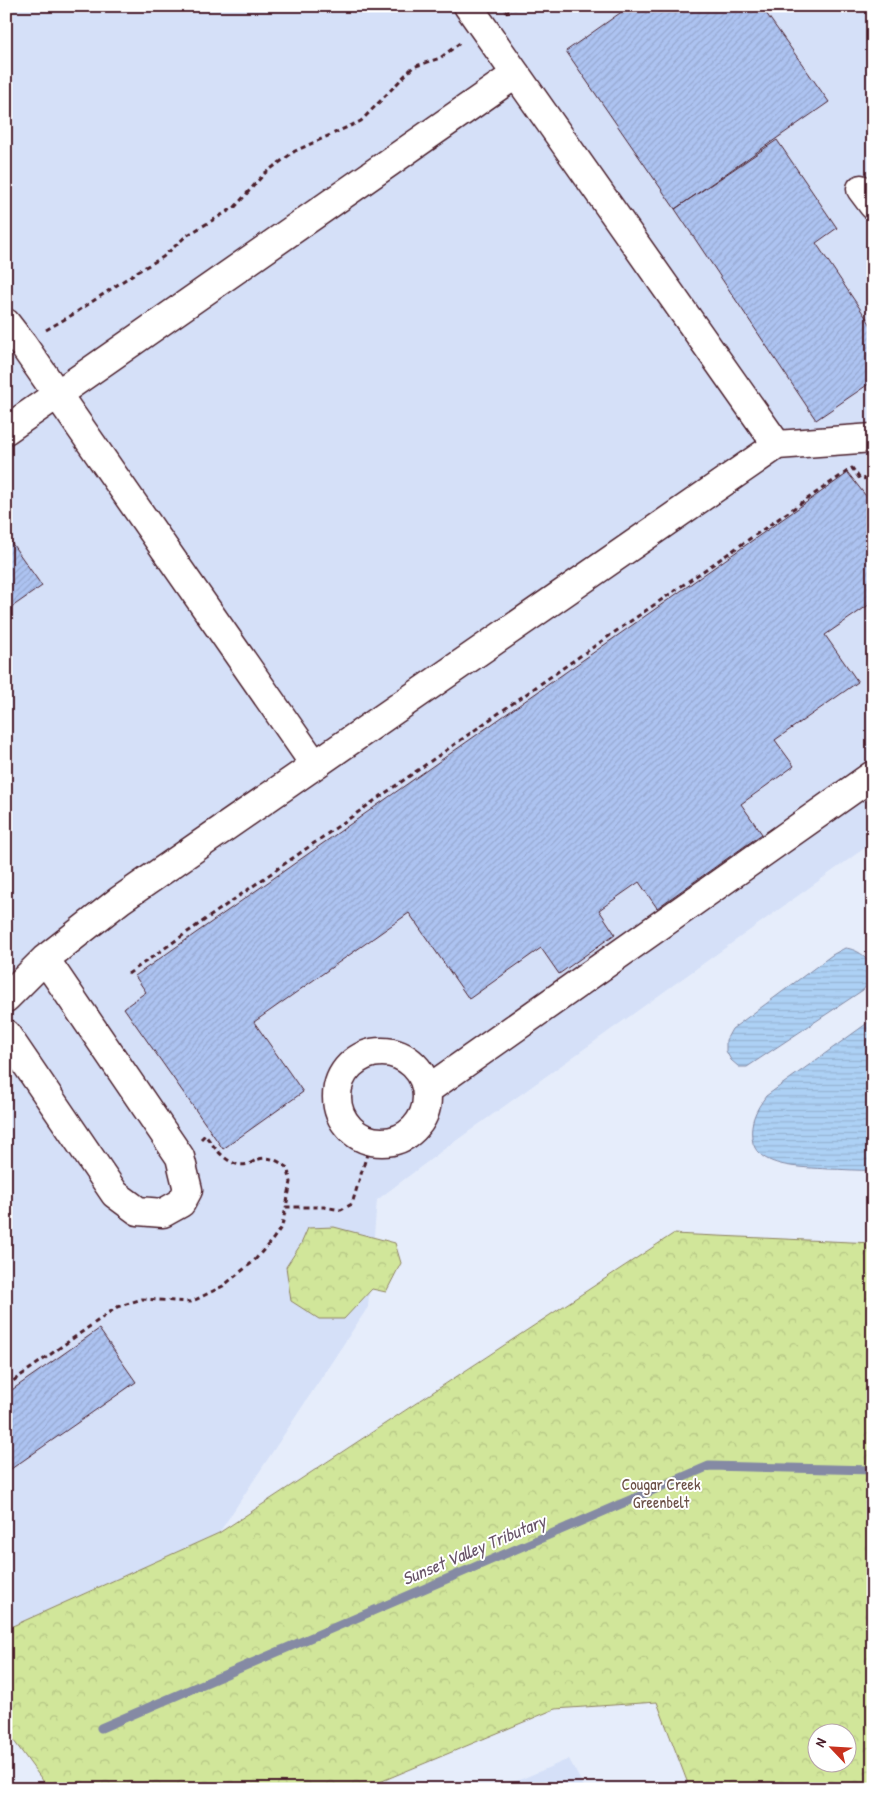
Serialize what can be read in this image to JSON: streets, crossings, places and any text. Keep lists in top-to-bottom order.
{
  "water": ["Sunset Valley Tributary"],
  "parks": ["Cougar Creek Greenbelt"],
  "north": "top left"
}
